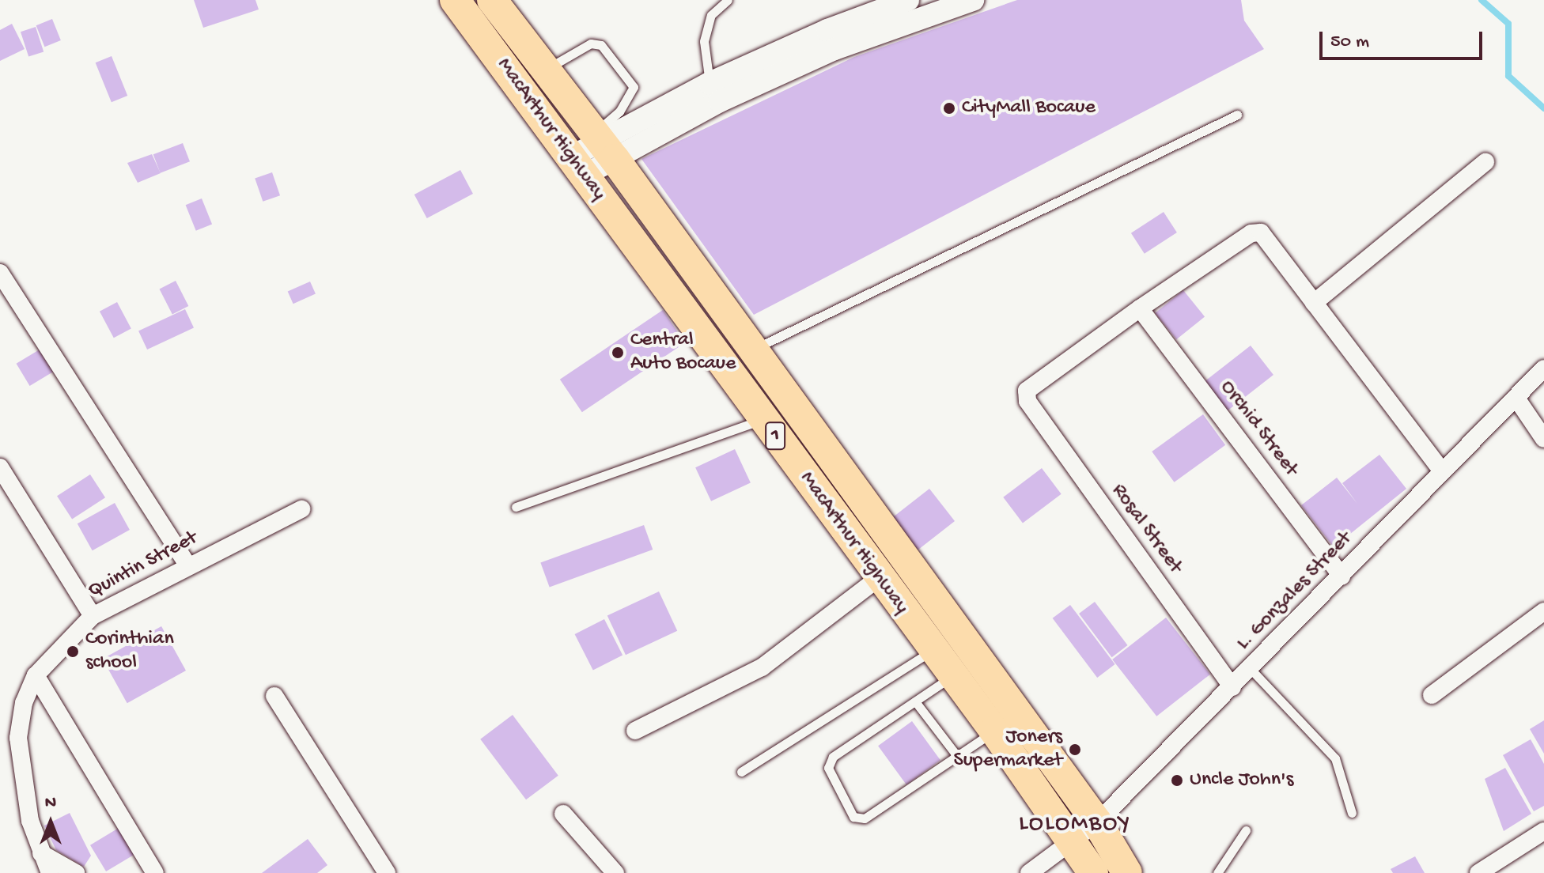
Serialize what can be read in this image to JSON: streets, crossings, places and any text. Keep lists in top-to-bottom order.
{
  "streets": {
    "highway": ["MacArthur Highway", "1"],
    "street": [
      "Orchid Street",
      "Rosal Street",
      "Quintin Street",
      "L. Gonzales Street"
    ]
  },
  "crossings": [
    ["MacArthur Highway", "L. Gonzales Street"],
    ["Orchid Street", "Rosal Street"],
    ["Orchid Street", "L. Gonzales Street"],
    ["Rosal Street", "L. Gonzales Street"]
  ],
  "districts": ["LOLOMBOY"],
  "places": [
    "CityMall Bocaue",
    "Central Auto Bocaue",
    "Corinthian school",
    "Joners Supermarket",
    "Uncle John's"
  ],
  "scale_bar": "50 m",
  "north": "top"
}
